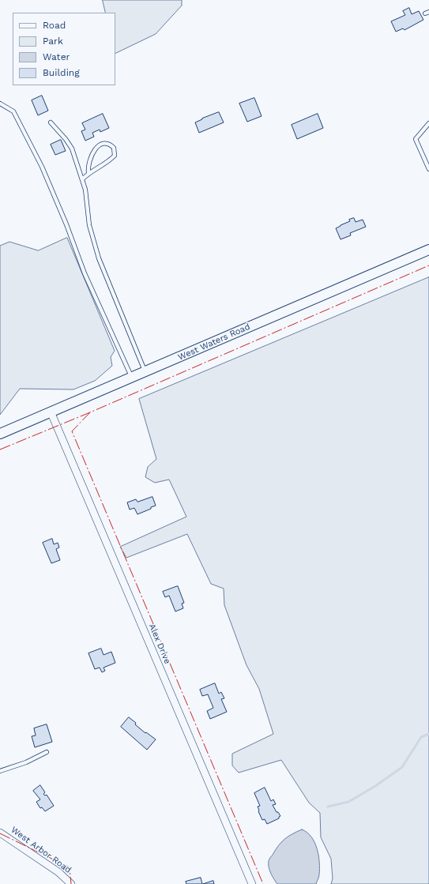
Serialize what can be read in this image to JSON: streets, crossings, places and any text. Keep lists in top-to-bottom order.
{
  "streets": {
    "street": ["West Waters Road", "Alex Drive", "West Arbor Road"]
  },
  "crossings": [
    ["West Waters Road", "Alex Drive"]
  ],
  "legend": [
    "Road",
    "Park",
    "Water",
    "Building"
  ]
}
